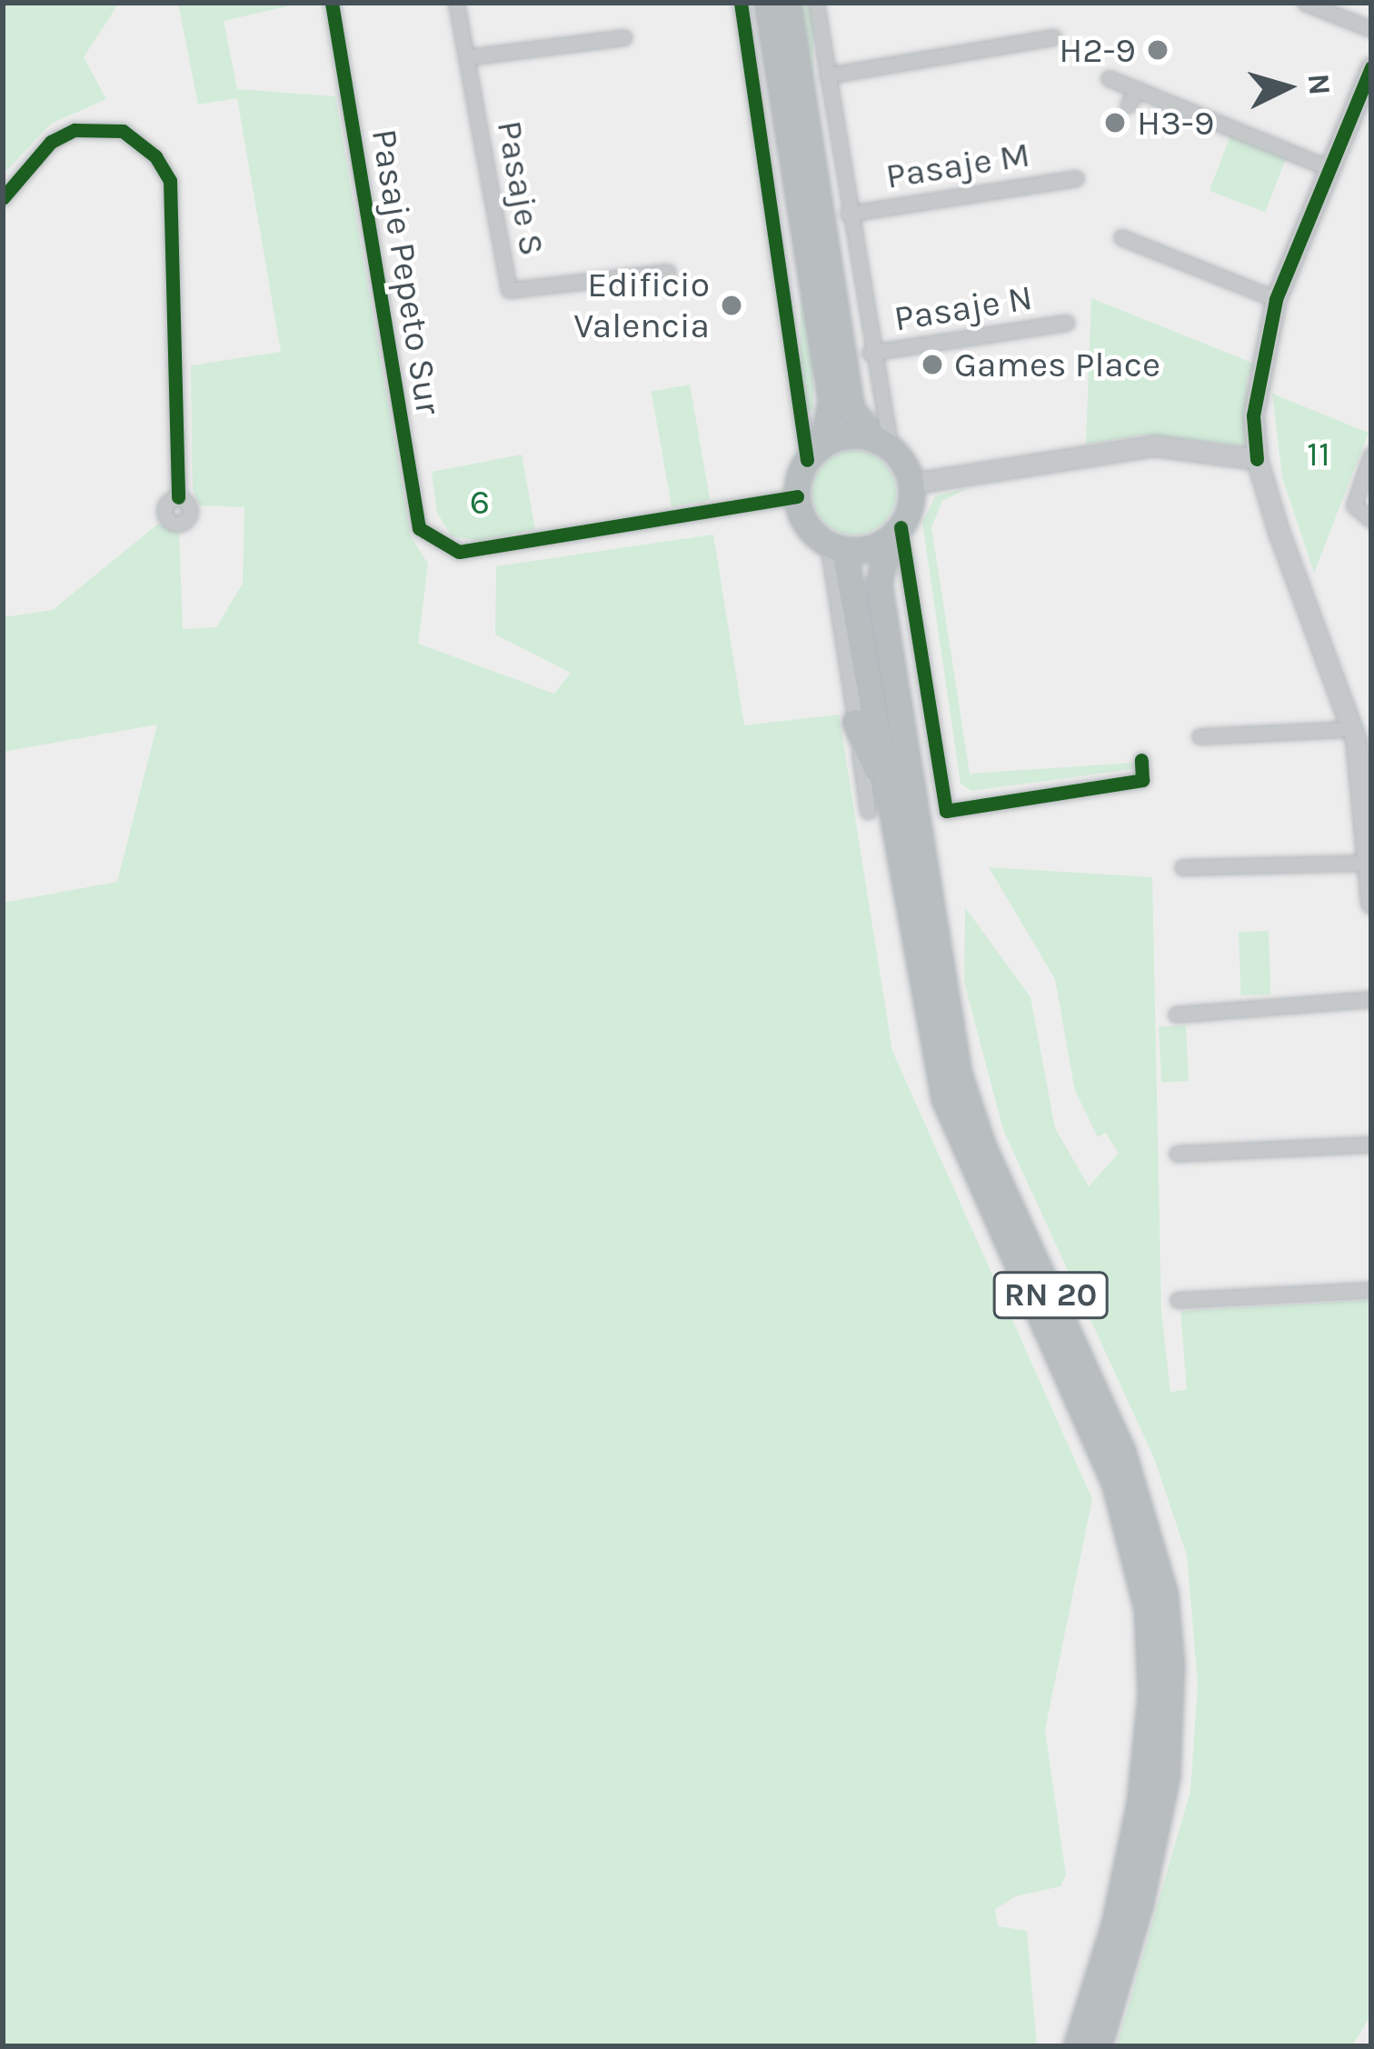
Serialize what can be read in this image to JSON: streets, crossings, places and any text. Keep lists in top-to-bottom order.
{
  "streets": {
    "highway": ["RN 20"],
    "street": [
      "Pasaje M",
      "Pasaje S",
      "Pasaje Pepeto Sur",
      "Pasaje N"
    ]
  },
  "crossings": [
    ["Pasaje Pepeto Sur", "RN 20"]
  ],
  "parks": ["11", "6"],
  "places": [
    "H2-9",
    "H3-9",
    "Edificio Valencia",
    "Games Place"
  ],
  "north": "right"
}
